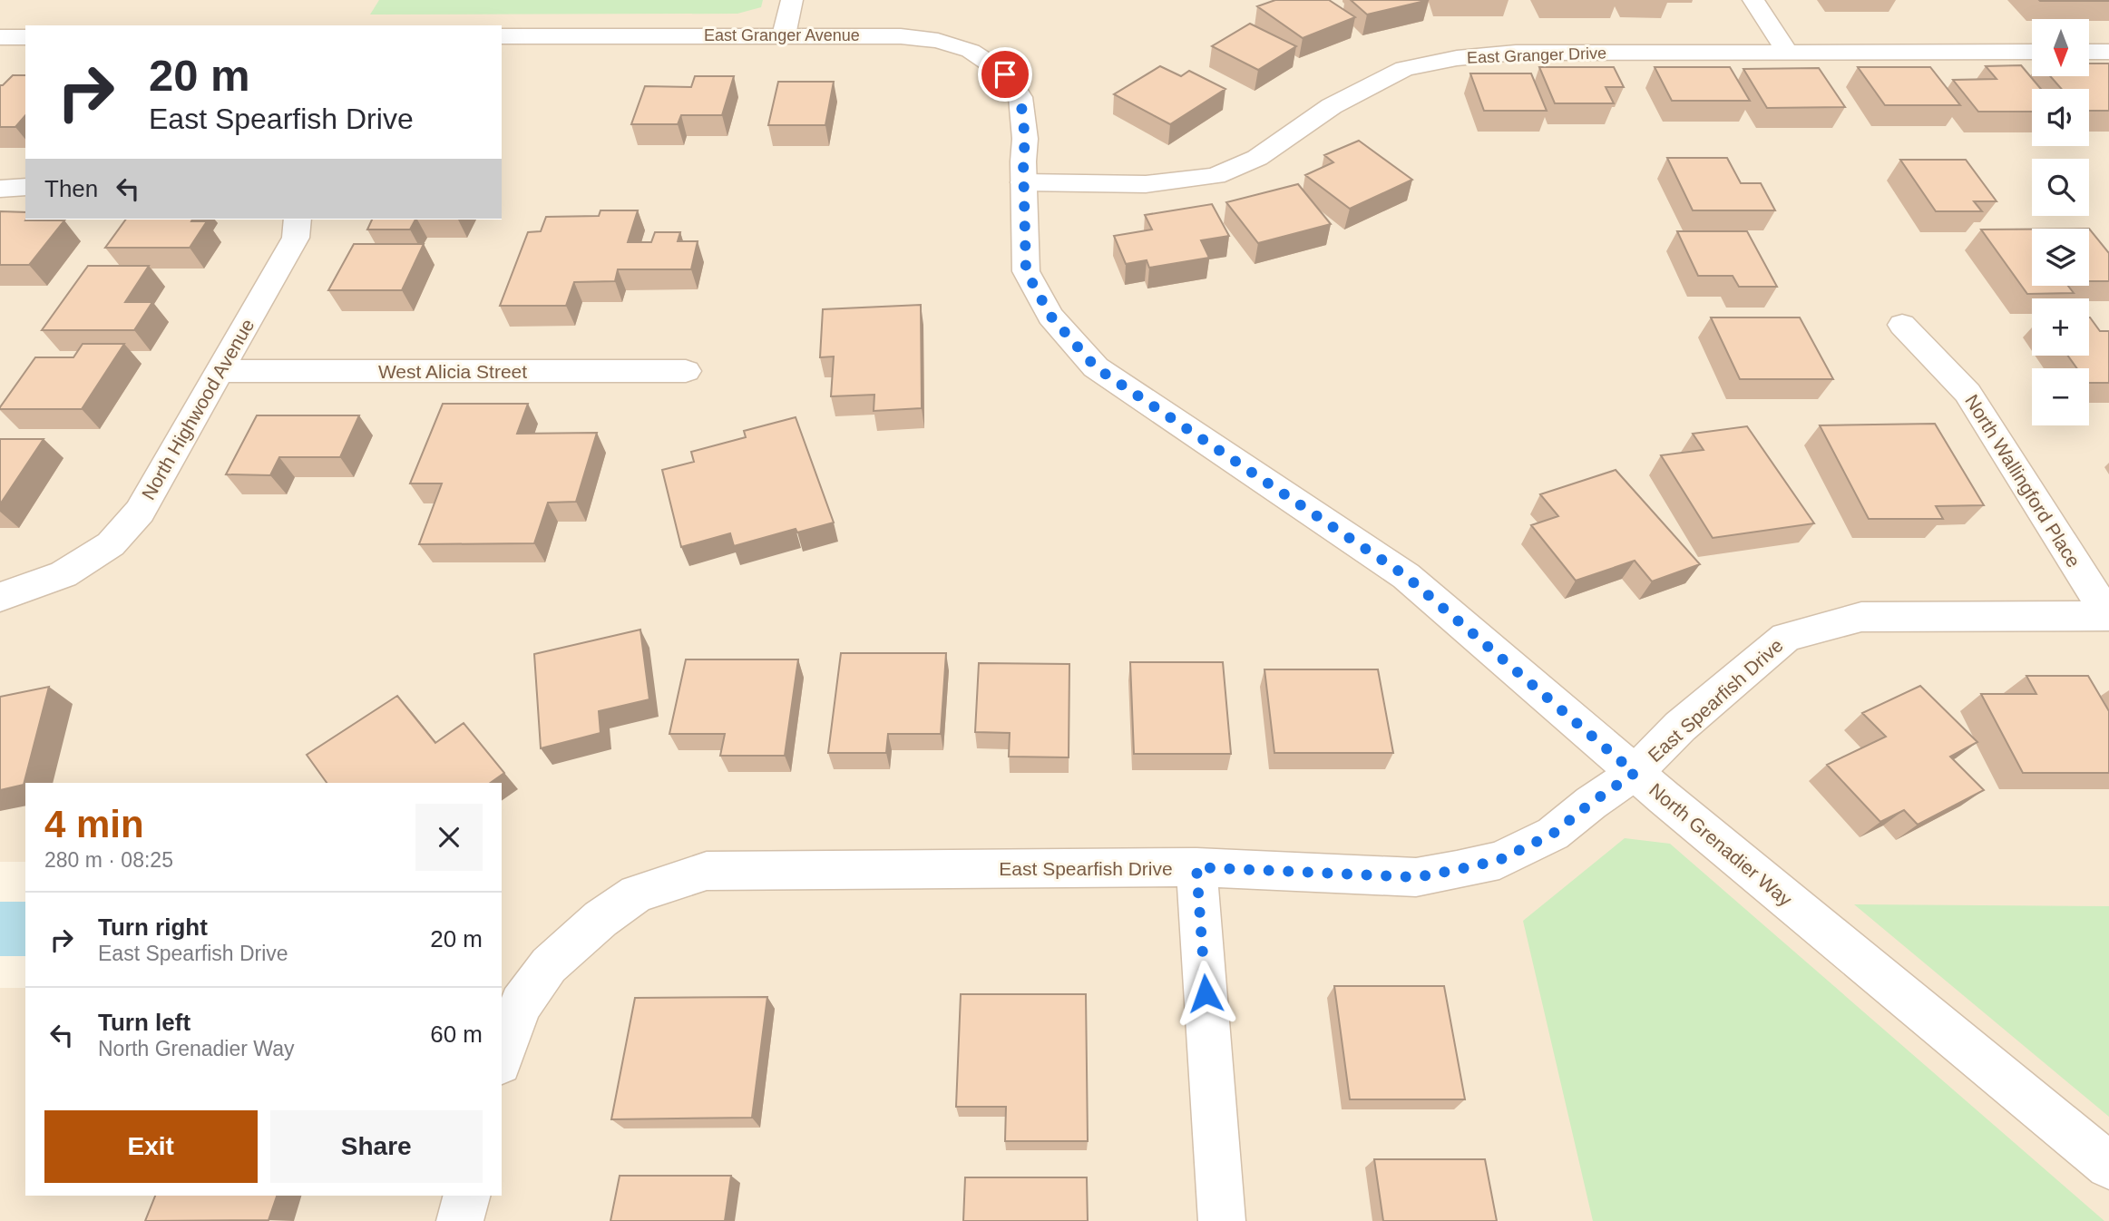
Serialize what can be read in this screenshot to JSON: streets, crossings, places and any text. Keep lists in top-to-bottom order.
{
  "streets": {
    "street": [
      "East Granger Avenue",
      "East Granger Drive",
      "West Alicia Street",
      "North Highwood Avenue",
      "North Wallingford Place",
      "East Spearfish Drive",
      "North Grenadier Way"
    ]
  },
  "crossings": [
    ["East Granger Avenue", "North Grenadier Way"],
    ["East Granger Drive", "North Grenadier Way"],
    ["West Alicia Street", "North Highwood Avenue"],
    ["North Wallingford Place", "East Spearfish Drive"],
    ["East Spearfish Drive", "North Grenadier Way"]
  ],
  "north": "bottom",
  "page": {
    "map_buttons": ["+", "−"],
    "turn": ["20 m", "East Spearfish Drive"],
    "then": "Then",
    "heading": ["4 min", "280 m · 08:25"],
    "list": [
      {
        "name": "Turn right",
        "note": "East Spearfish Drive",
        "value": "20 m"
      },
      {
        "name": "Turn left",
        "note": "North Grenadier Way",
        "value": "60 m"
      }
    ],
    "buttons": ["Exit", "Share"]
  }
}
